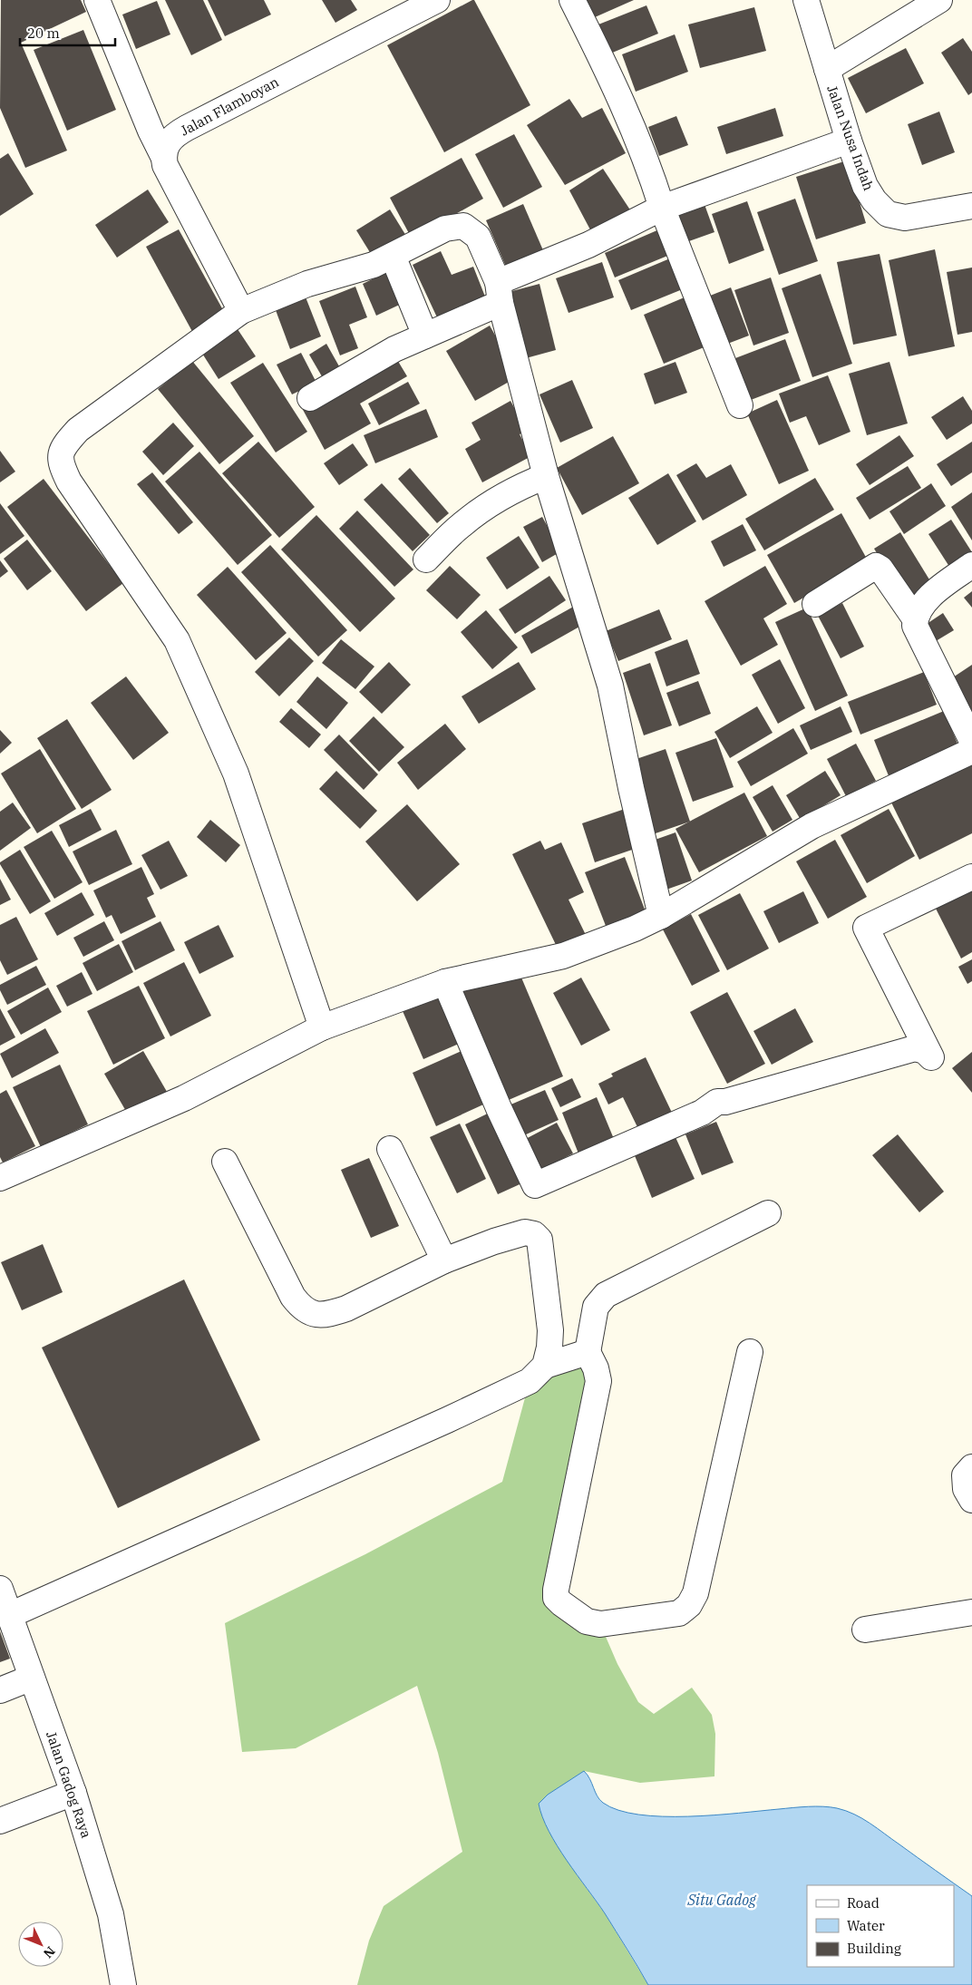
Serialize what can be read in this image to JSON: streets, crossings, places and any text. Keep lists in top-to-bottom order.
{
  "streets": {
    "street": ["Jalan Flamboyan", "Jalan Nusa Indah", "Jalan Gadog Raya"]
  },
  "water": ["Situ Gadog"],
  "legend": ["Road", "Water", "Building"],
  "scale_bar": "20 m",
  "north": "bottom right"
}
